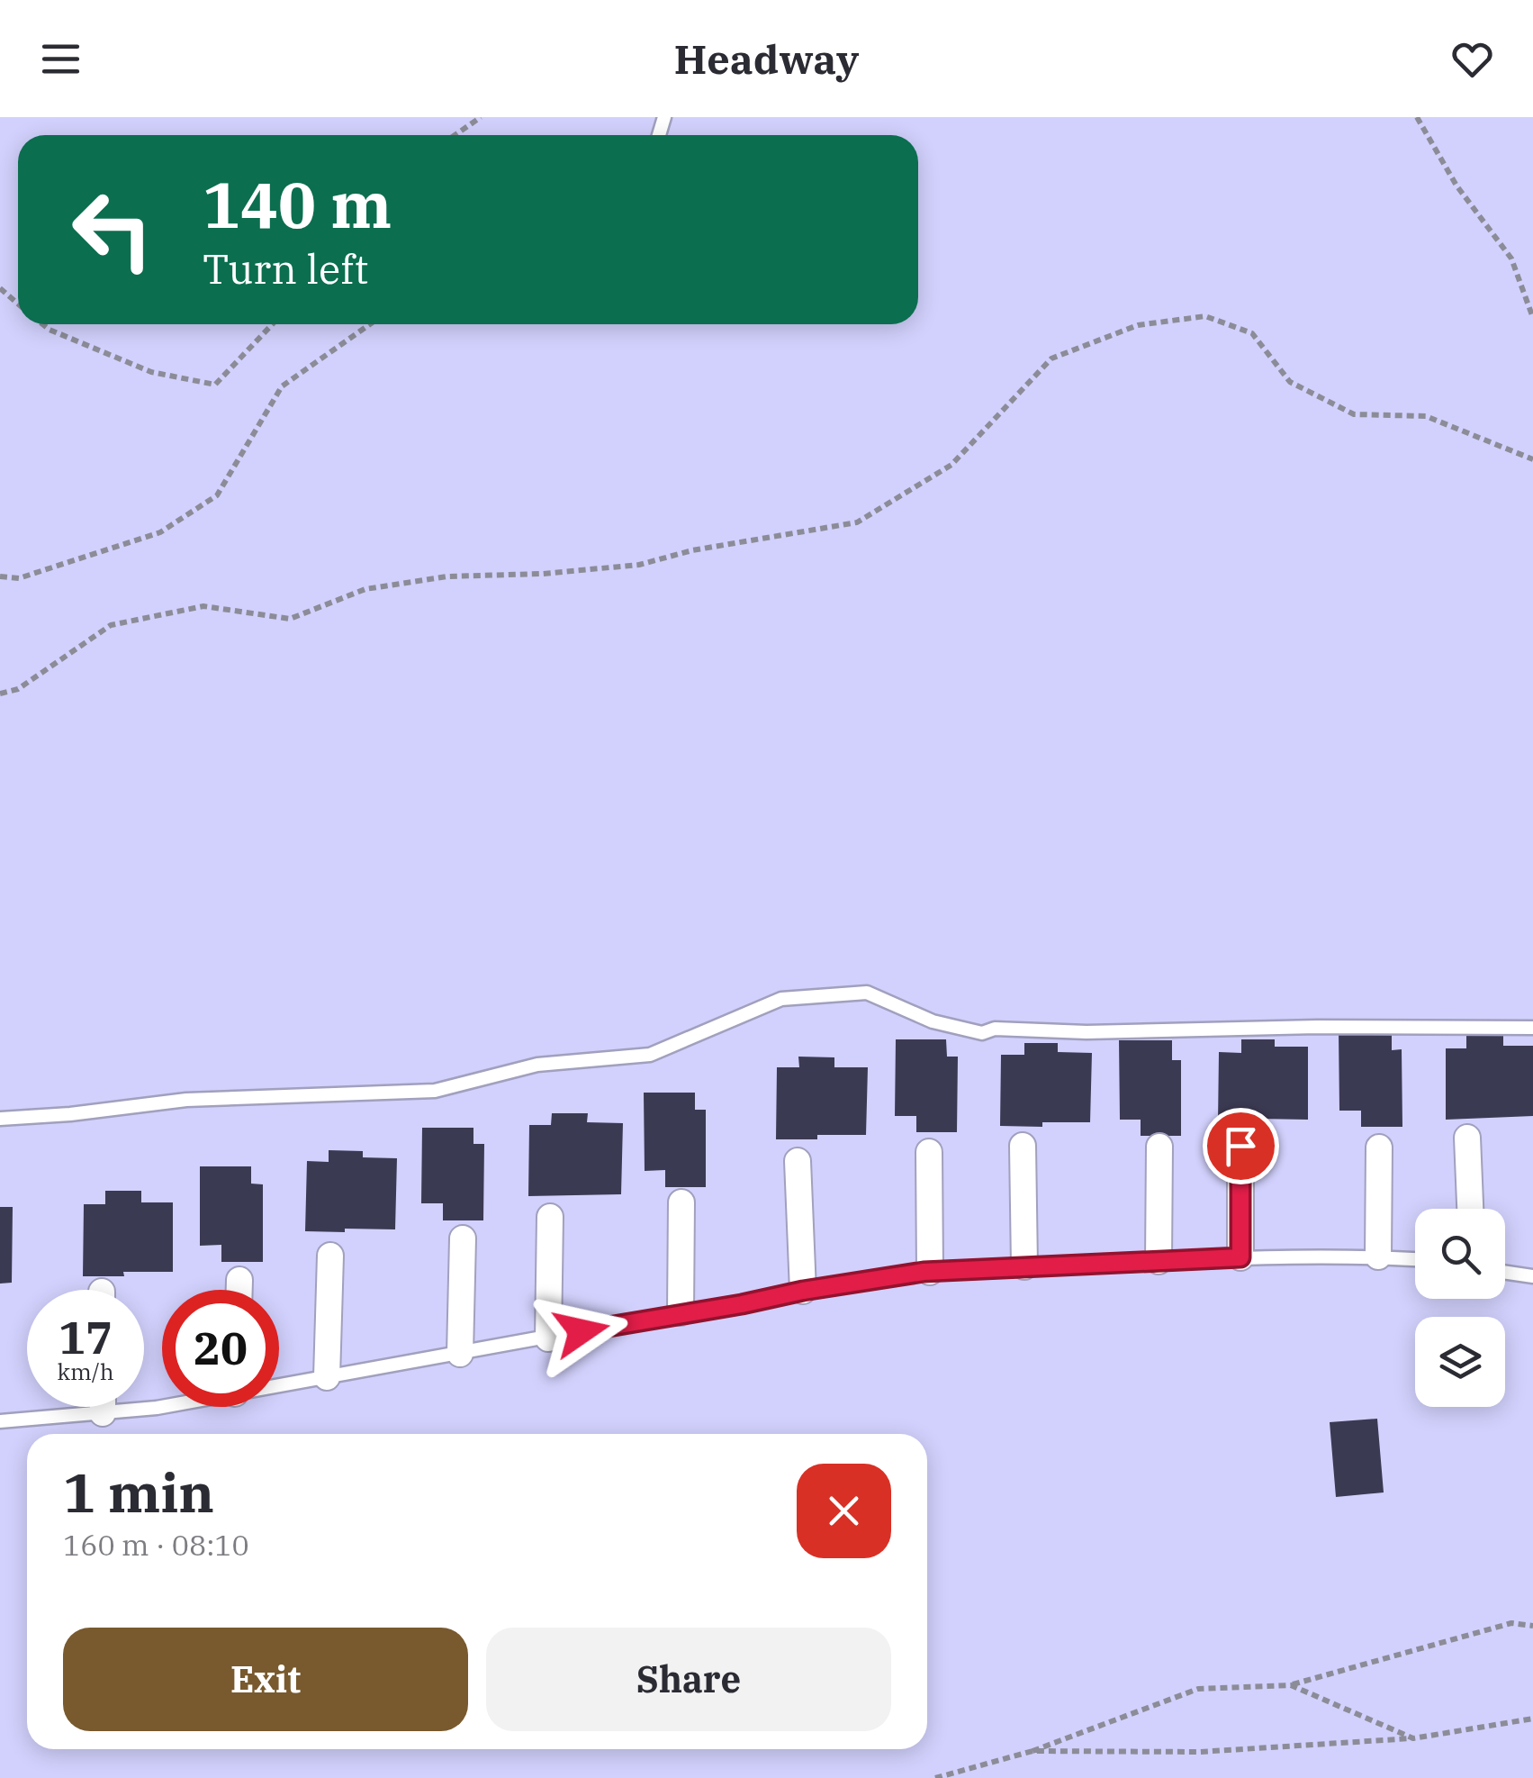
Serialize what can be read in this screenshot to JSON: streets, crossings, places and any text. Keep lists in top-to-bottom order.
{
  "page": {
    "header": "Headway",
    "turn": ["140 m", "Turn left"],
    "speed": "17 km/h",
    "limit": "20",
    "heading": ["1 min", "160 m · 08:10"],
    "buttons": ["Exit", "Share"]
  }
}
